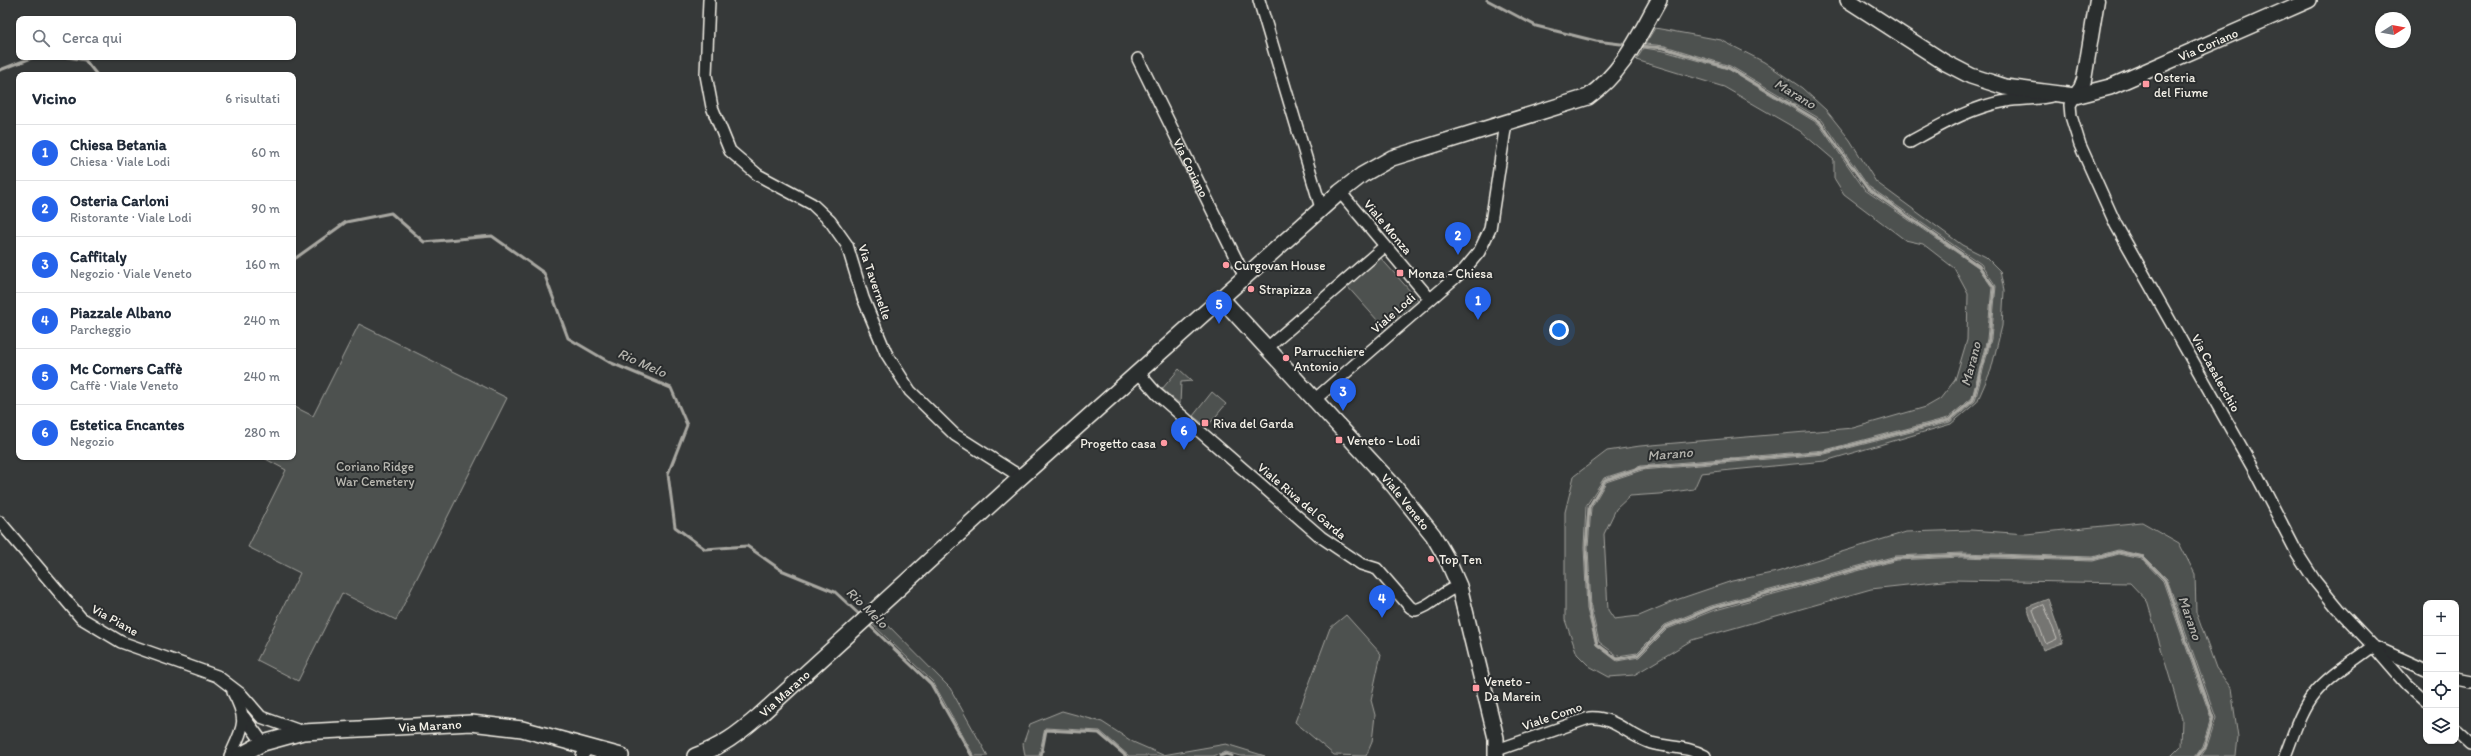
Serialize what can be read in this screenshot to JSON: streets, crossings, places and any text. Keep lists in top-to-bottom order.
{
  "streets": {
    "main road": ["Via Coriano", "Viale Veneto", "Via Marano"],
    "street": [
      "Viale Monza",
      "Via Tavernelle",
      "Viale Lodi",
      "Via Casalecchio",
      "Viale Riva del Garda",
      "Via Piane",
      "Viale Como"
    ]
  },
  "crossings": [
    ["Via Coriano", "Via Casalecchio"],
    ["Via Coriano", "Via Marano"],
    ["Viale Monza", "Viale Lodi"],
    ["Viale Monza", "Via Marano"],
    ["Via Tavernelle", "Via Marano"],
    ["Viale Lodi", "Viale Veneto"],
    ["Viale Lodi", "Via Marano"],
    ["Viale Riva del Garda", "Viale Veneto"],
    ["Viale Riva del Garda", "Via Marano"],
    ["Viale Veneto", "Via Marano"],
    ["Viale Veneto", "Viale Como"],
    ["Via Piane", "Via Marano"]
  ],
  "water": ["Marano", "Rio Melo"],
  "parks": ["Coriano Ridge War Cemetery"],
  "places": {
    "transit": [
      "Osteria del Fiume",
      "Monza - Chiesa",
      "Riva del Garda",
      "Veneto - Lodi",
      "Veneto - Da Marein"
    ],
    "other": [
      "Curgovan House",
      "Strapizza",
      "Parrucchiere Antonio",
      "Progetto casa",
      "Top Ten"
    ]
  },
  "north": "right",
  "page": {
    "search": "Cerca qui",
    "heading": ["Vicino", "6 risultati"],
    "list": [
      {
        "mark": "1",
        "name": "Chiesa Betania",
        "note": "Chiesa · Viale Lodi",
        "value": "60 m"
      },
      {
        "mark": "2",
        "name": "Osteria Carloni",
        "note": "Ristorante · Viale Lodi",
        "value": "90 m"
      },
      {
        "mark": "3",
        "name": "Caffitaly",
        "note": "Negozio · Viale Veneto",
        "value": "160 m"
      },
      {
        "mark": "4",
        "name": "Piazzale Albano",
        "note": "Parcheggio",
        "value": "240 m"
      },
      {
        "mark": "5",
        "name": "Mc Corners Caffè",
        "note": "Caffè · Viale Veneto",
        "value": "240 m"
      },
      {
        "mark": "6",
        "name": "Estetica Encantes",
        "note": "Negozio",
        "value": "280 m"
      }
    ],
    "pins": [
      "2",
      "1",
      "5",
      "3",
      "6",
      "4"
    ],
    "map_buttons": ["+", "−"]
  }
}
